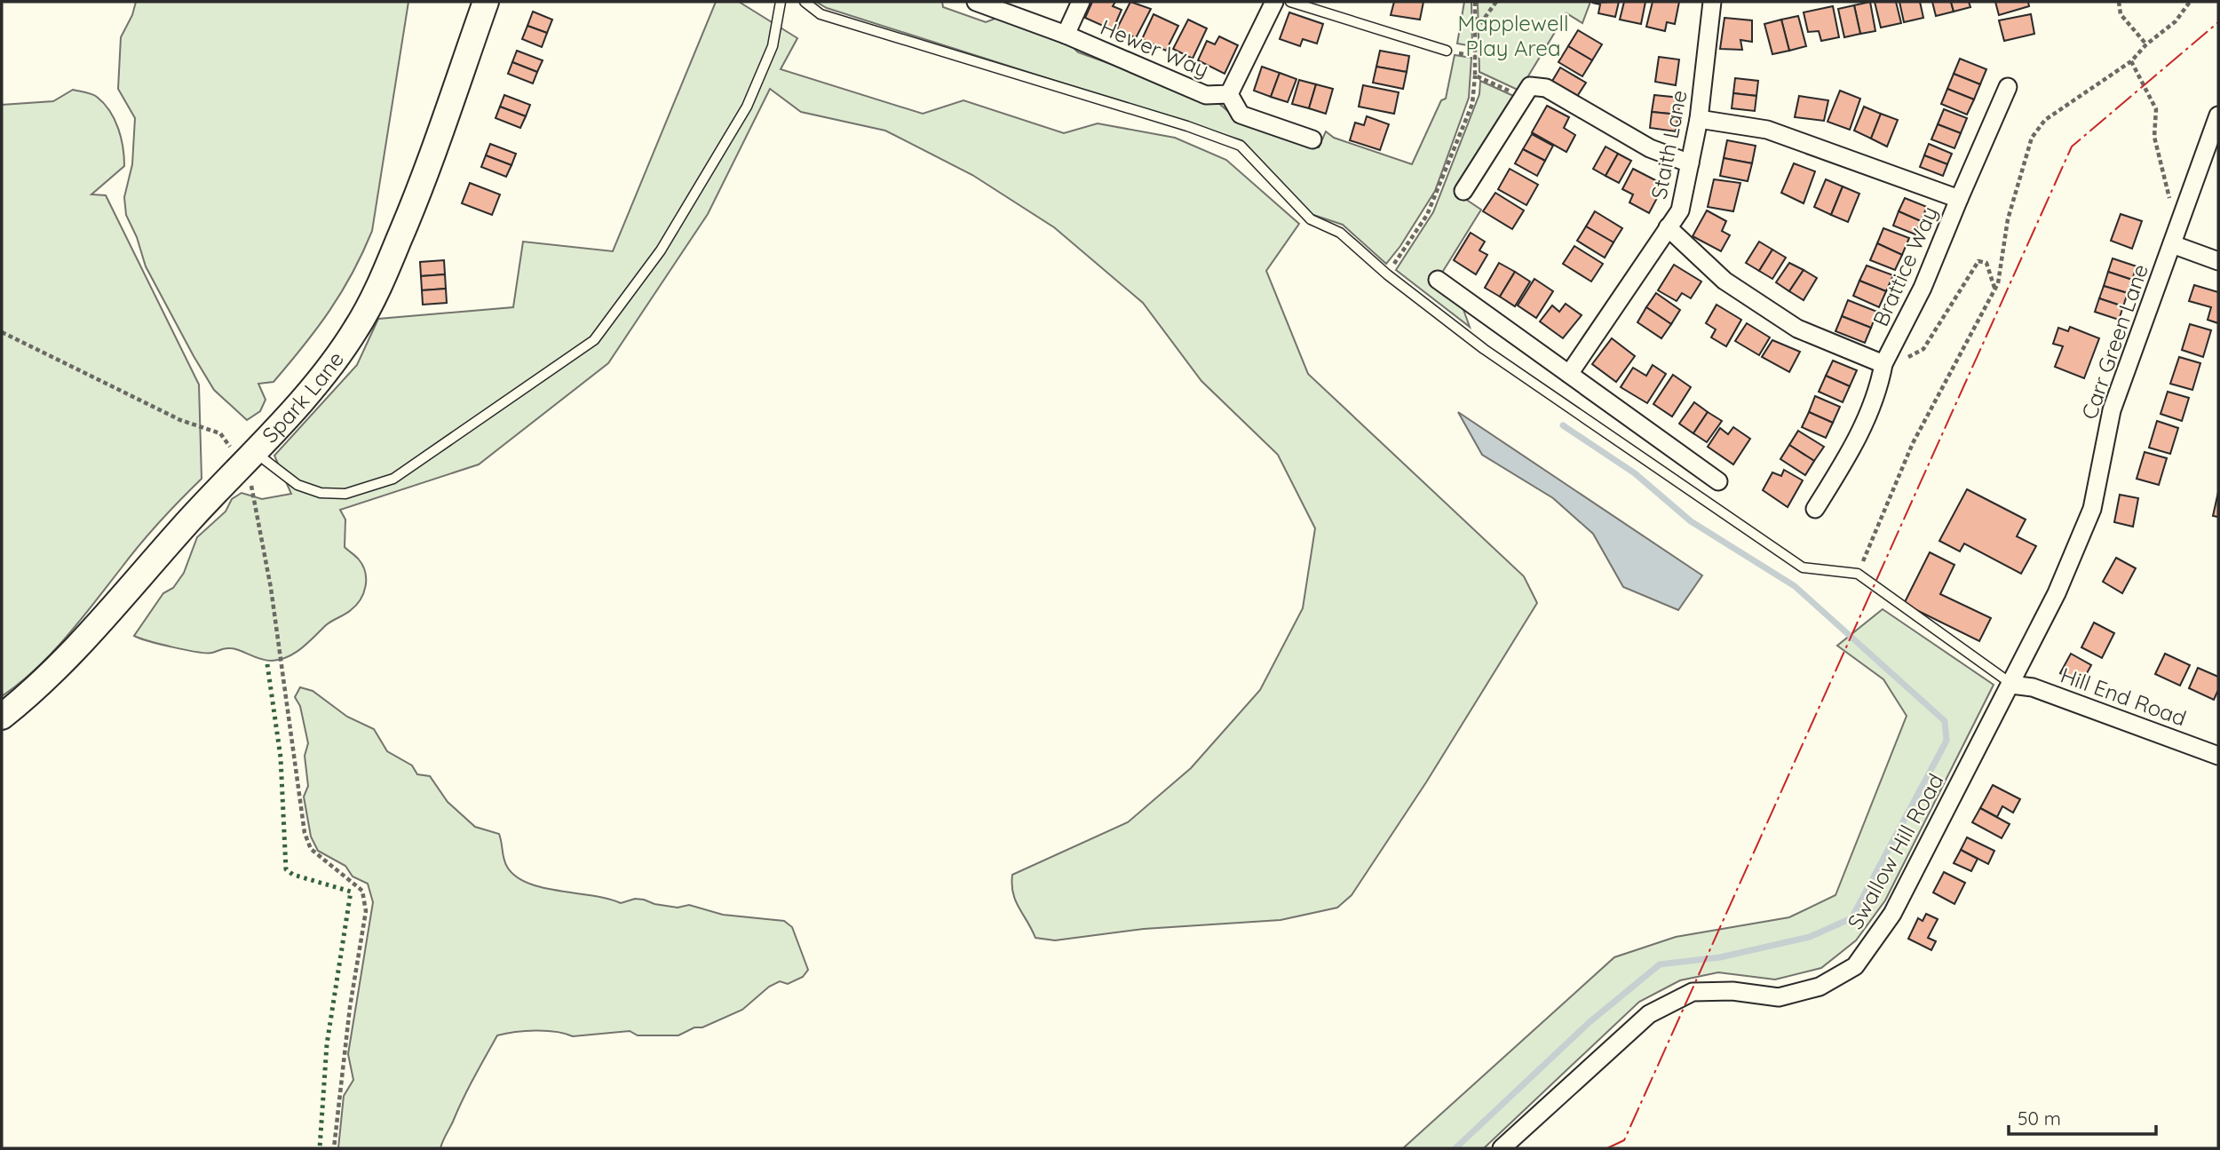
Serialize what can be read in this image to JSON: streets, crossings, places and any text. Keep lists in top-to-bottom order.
{
  "streets": {
    "main road": ["Spark Lane"],
    "street": [
      "Hewer Way",
      "Staith Lane",
      "Brattice Way",
      "Carr Green Lane",
      "Hill End Road",
      "Swallow Hill Road"
    ]
  },
  "crossings": [
    ["Staith Lane", "Brattice Way"],
    ["Carr Green Lane", "Hill End Road"],
    ["Carr Green Lane", "Swallow Hill Road"],
    ["Hill End Road", "Swallow Hill Road"]
  ],
  "parks": ["Mapplewell Play Area"],
  "scale_bar": "50 m"
}
